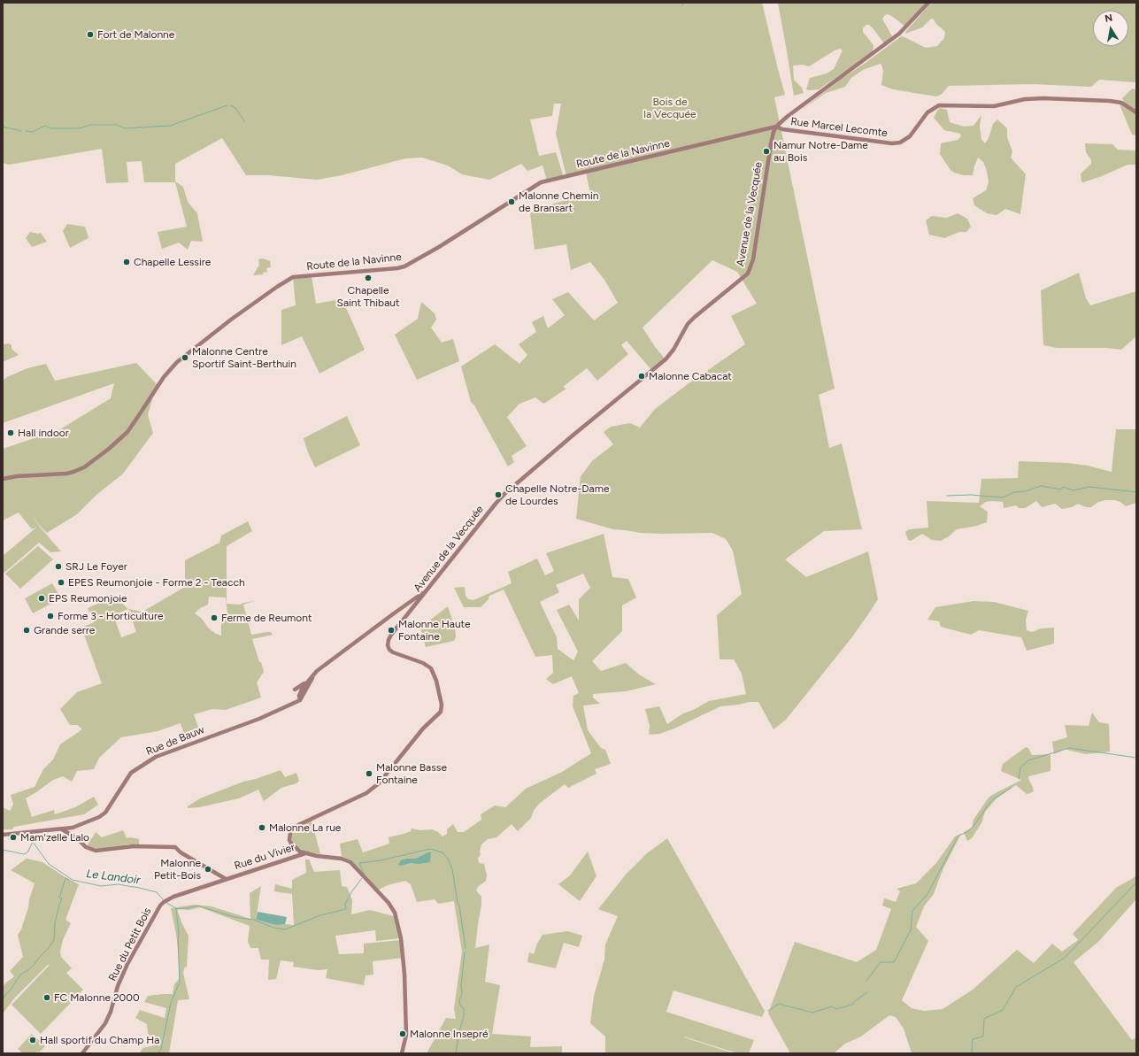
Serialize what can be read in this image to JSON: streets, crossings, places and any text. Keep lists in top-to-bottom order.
{
  "streets": {
    "street": [
      "Rue Marcel Lecomte",
      "Route de la Navinne",
      "Avenue de la Vecquée",
      "Rue de Bauw",
      "Rue du Vivier",
      "Rue du Petit Bois"
    ]
  },
  "crossings": [
    ["Rue Marcel Lecomte", "Route de la Navinne"],
    ["Rue Marcel Lecomte", "Avenue de la Vecquée"],
    ["Route de la Navinne", "Avenue de la Vecquée"],
    ["Avenue de la Vecquée", "Rue du Vivier"],
    ["Rue de Bauw", "Rue du Vivier"],
    ["Rue du Vivier", "Rue du Petit Bois"]
  ],
  "water": ["Le Landoir"],
  "parks": ["Bois de la Vecquée"],
  "places": [
    "Fort de Malonne",
    "Namur Notre-Dame au Bois",
    "Malonne Chemin de Bransart",
    "Chapelle Lessire",
    "Chapelle Saint Thibaut",
    "Malonne Centre Sportif Saint-Berthuin",
    "Malonne Cabacat",
    "Hall indoor",
    "Chapelle Notre-Dame de Lourdes",
    "SRJ Le Foyer",
    "EPES Reumonjoie - Forme 2 - Teacch",
    "EPS Reumonjoie",
    "Forme 3 - Horticulture",
    "Ferme de Reumont",
    "Grande serre",
    "Malonne Haute Fontaine",
    "Malonne Basse Fontaine",
    "Malonne La rue",
    "Mam'zelle Lalo",
    "Malonne Petit-Bois",
    "FC Malonne 2000",
    "Malonne Insepré",
    "Hall sportif du Champ Ha"
  ],
  "north": "top"
}
